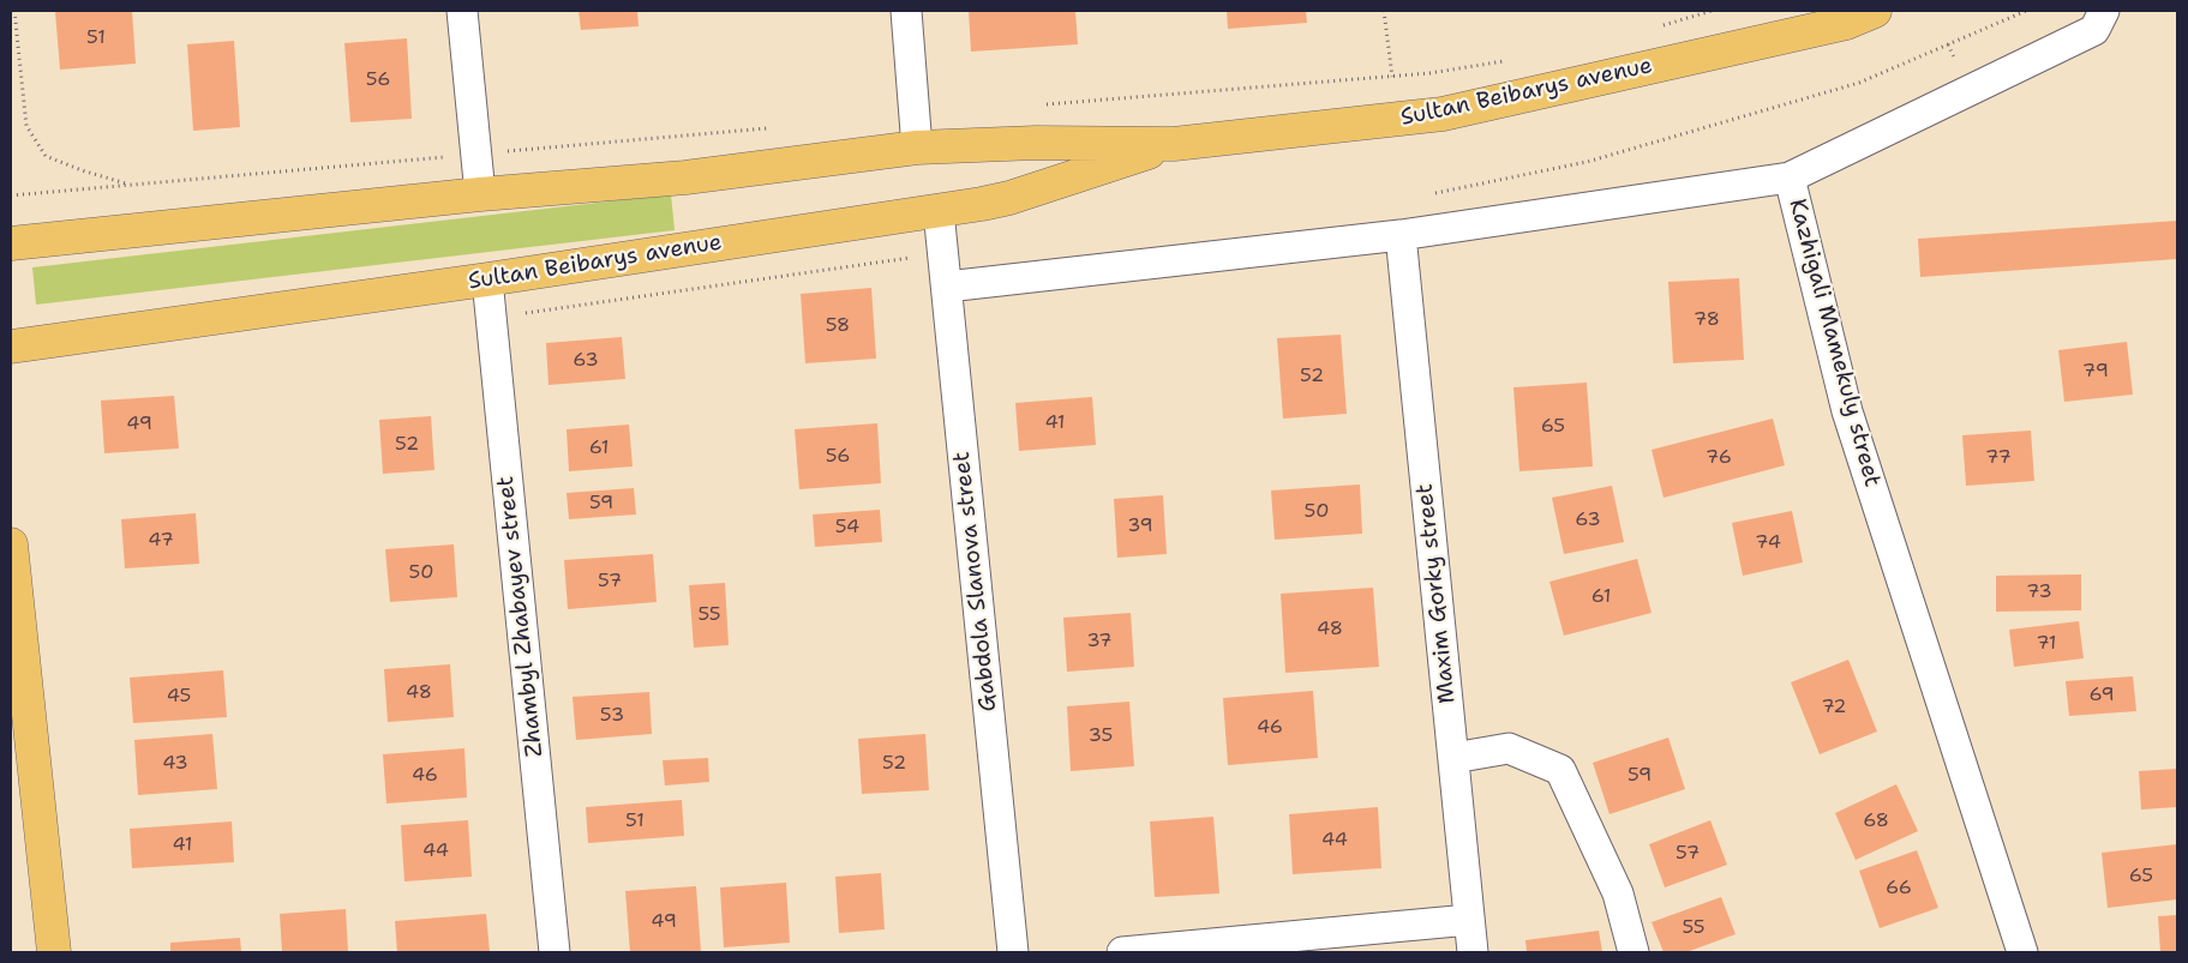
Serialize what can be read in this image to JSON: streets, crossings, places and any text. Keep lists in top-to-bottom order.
{
  "streets": {
    "main road": ["Sultan Beibarys avenue"],
    "street": [
      "Kazhigali Mamekuly street",
      "Gabdola Slanova street",
      "Maxim Gorky street",
      "Zhambyl Zhabayev street"
    ]
  },
  "crossings": [
    ["Sultan Beibarys avenue", "Gabdola Slanova street"],
    ["Sultan Beibarys avenue", "Zhambyl Zhabayev street"]
  ],
  "house_numbers": [
    "51",
    "56",
    "78",
    "58",
    "63",
    "79",
    "52",
    "41",
    "49",
    "65",
    "52",
    "61",
    "56",
    "76",
    "77",
    "59",
    "50",
    "63",
    "39",
    "54",
    "47",
    "74",
    "50",
    "57",
    "73",
    "61",
    "55",
    "48",
    "37",
    "71",
    "48",
    "69",
    "45",
    "72",
    "53",
    "46",
    "35",
    "43",
    "52",
    "46",
    "59",
    "51",
    "68",
    "44",
    "41",
    "44",
    "57",
    "65",
    "66",
    "49",
    "55"
  ]
}
